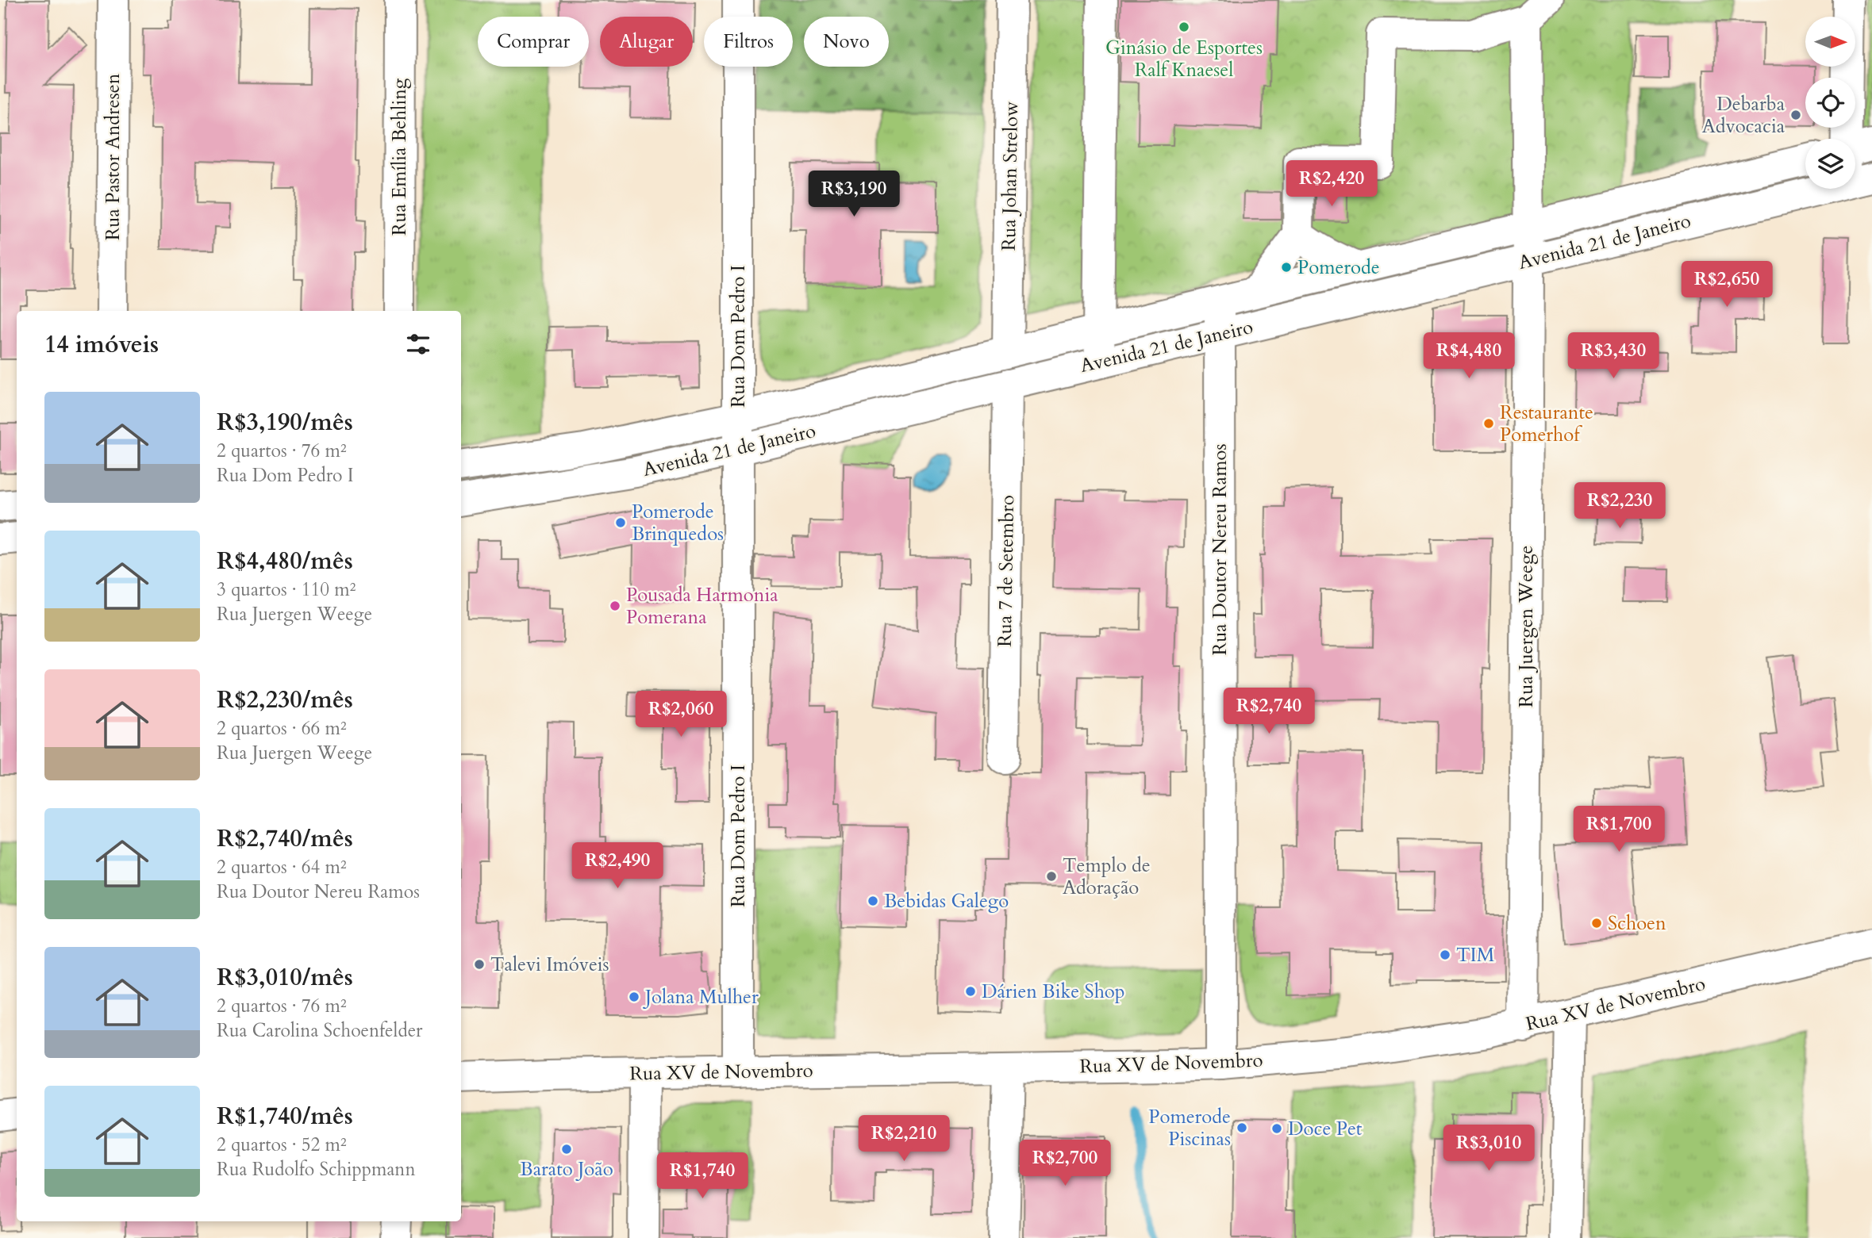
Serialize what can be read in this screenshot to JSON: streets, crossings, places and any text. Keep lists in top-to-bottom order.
{
  "streets": {
    "street": [
      "Rua Pastor Andresen",
      "Rua Emília Behling",
      "Rua Johan Strelow",
      "Avenida 21 de Janeiro",
      "Rua Dom Pedro I",
      "Rua Doutor Nereu Ramos",
      "Rua 7 de Setembro",
      "Rua Juergen Weege",
      "Rua XV de Novembro"
    ]
  },
  "crossings": [
    ["Rua Johan Strelow", "Avenida 21 de Janeiro"],
    ["Rua Johan Strelow", "Rua 7 de Setembro"],
    ["Avenida 21 de Janeiro", "Rua Dom Pedro I"],
    ["Avenida 21 de Janeiro", "Rua Doutor Nereu Ramos"],
    ["Avenida 21 de Janeiro", "Rua 7 de Setembro"],
    ["Avenida 21 de Janeiro", "Rua Juergen Weege"],
    ["Rua Dom Pedro I", "Rua XV de Novembro"],
    ["Rua Doutor Nereu Ramos", "Rua XV de Novembro"],
    ["Rua Juergen Weege", "Rua XV de Novembro"]
  ],
  "places": [
    "Ginásio de Esportes Ralf Knaesel",
    "Debarba Advocacia",
    "Pomerode",
    "Restaurante Pomerhof",
    "Pomerode Brinquedos",
    "Pousada Harmonia Pomerana",
    "Templo de Adoração",
    "Bebidas Galego",
    "Schoen",
    "TIM",
    "Talevi Imóveis",
    "Dárien Bike Shop",
    "Jolana Mulher",
    "Pomerode Piscinas",
    "Doce Pet",
    "Barato João"
  ],
  "north": "right",
  "page": {
    "chip": [
      "Comprar",
      "Alugar",
      "Filtros",
      "Novo"
    ],
    "price": [
      "R$2,420",
      "R$3,190",
      "R$2,650",
      "R$4,480",
      "R$3,430",
      "R$2,230",
      "R$2,740",
      "R$2,060",
      "R$1,700",
      "R$2,490",
      "R$2,210",
      "R$3,010",
      "R$2,700",
      "R$1,740"
    ],
    "heading": "14 imóveis",
    "list": [
      {
        "name": "R$3,190/mês",
        "note": "2 quartos · 76 m² · Rua Dom Pedro I"
      },
      {
        "name": "R$4,480/mês",
        "note": "3 quartos · 110 m² · Rua Juergen Weege"
      },
      {
        "name": "R$2,230/mês",
        "note": "2 quartos · 66 m² · Rua Juergen Weege"
      },
      {
        "name": "R$2,740/mês",
        "note": "2 quartos · 64 m² · Rua Doutor Nereu Ramos"
      },
      {
        "name": "R$3,010/mês",
        "note": "2 quartos · 76 m² · Rua Carolina Schoenfelder"
      },
      {
        "name": "R$1,740/mês",
        "note": "2 quartos · 52 m² · Rua Rudolfo Schippmann"
      }
    ]
  }
}
